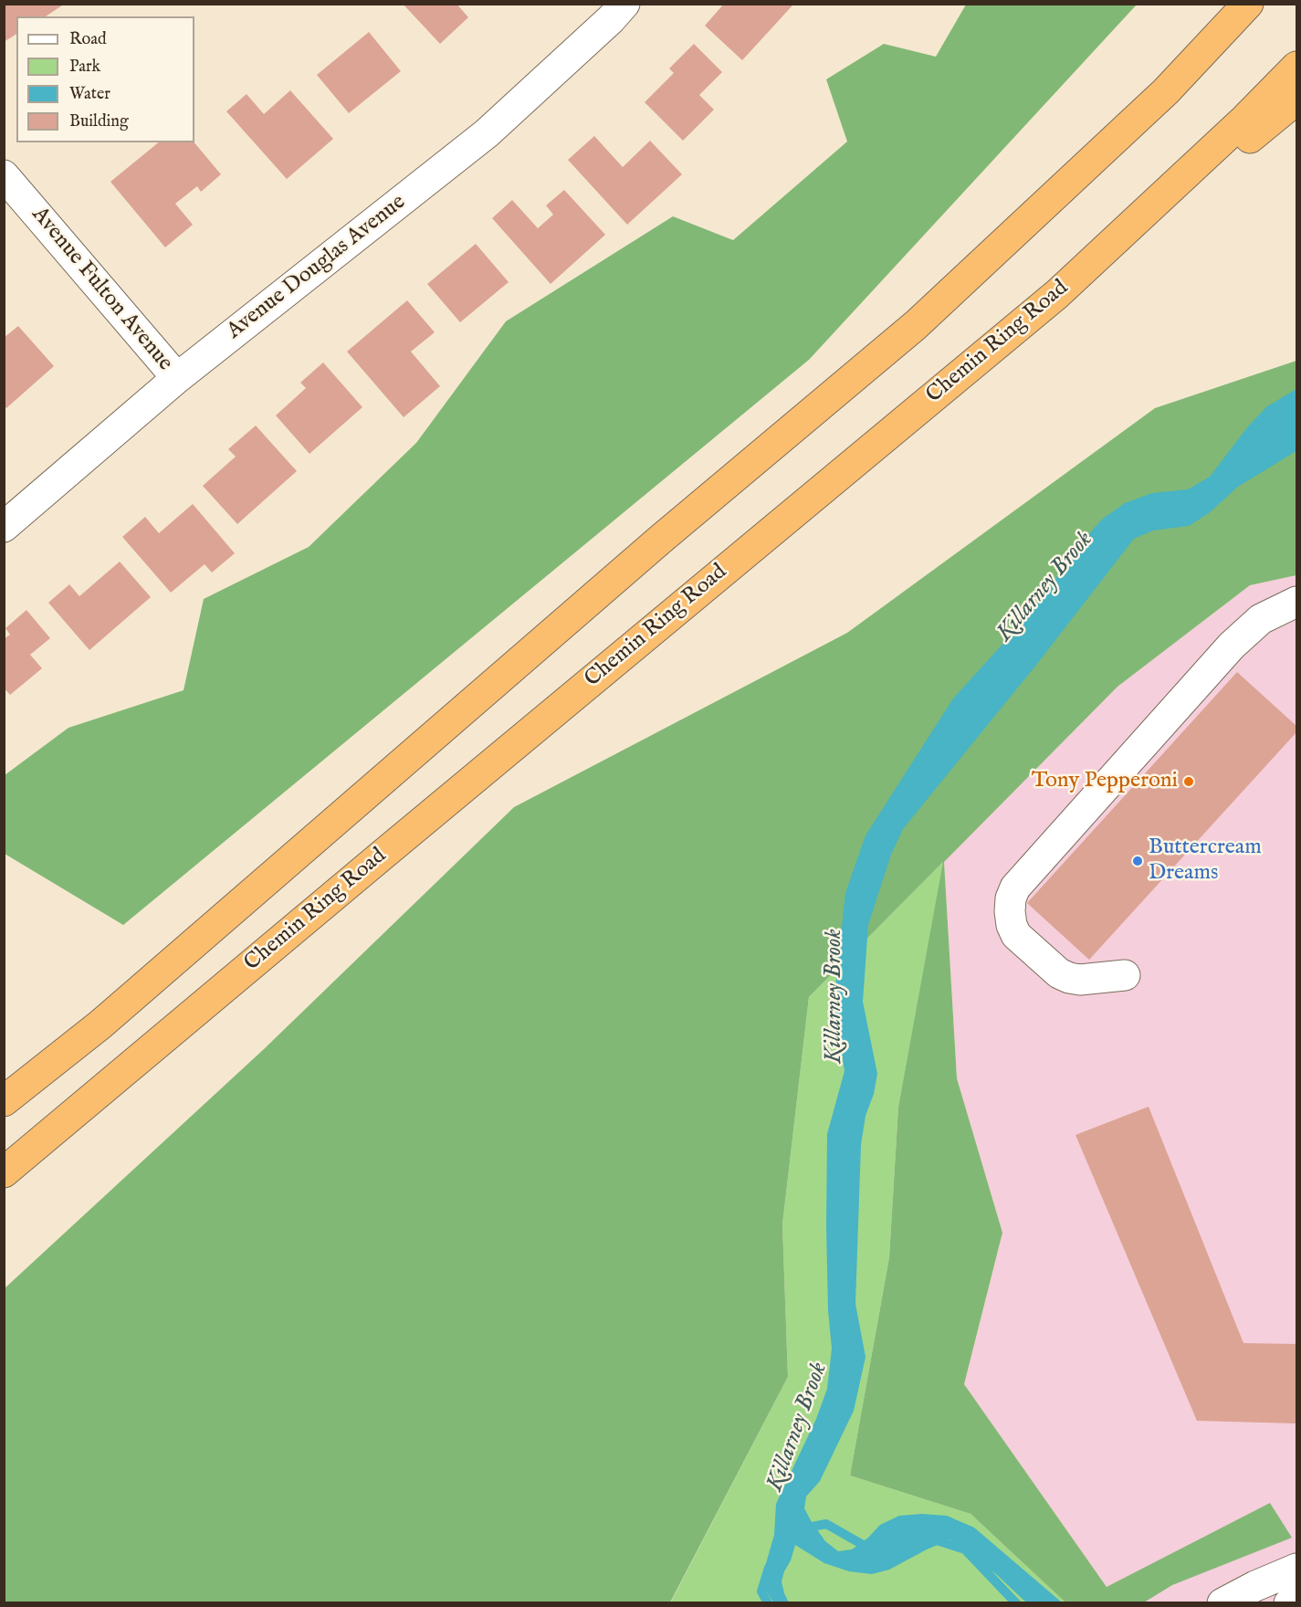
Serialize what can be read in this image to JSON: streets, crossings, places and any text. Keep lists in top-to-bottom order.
{
  "streets": {
    "highway": ["Chemin Ring Road"],
    "street": ["Avenue Douglas Avenue", "Avenue Fulton Avenue"]
  },
  "crossings": [
    ["Avenue Douglas Avenue", "Avenue Fulton Avenue"]
  ],
  "water": ["Killarney Brook"],
  "places": ["Tony Pepperoni", "Buttercream Dreams"],
  "legend": [
    "Road",
    "Park",
    "Water",
    "Building"
  ]
}
